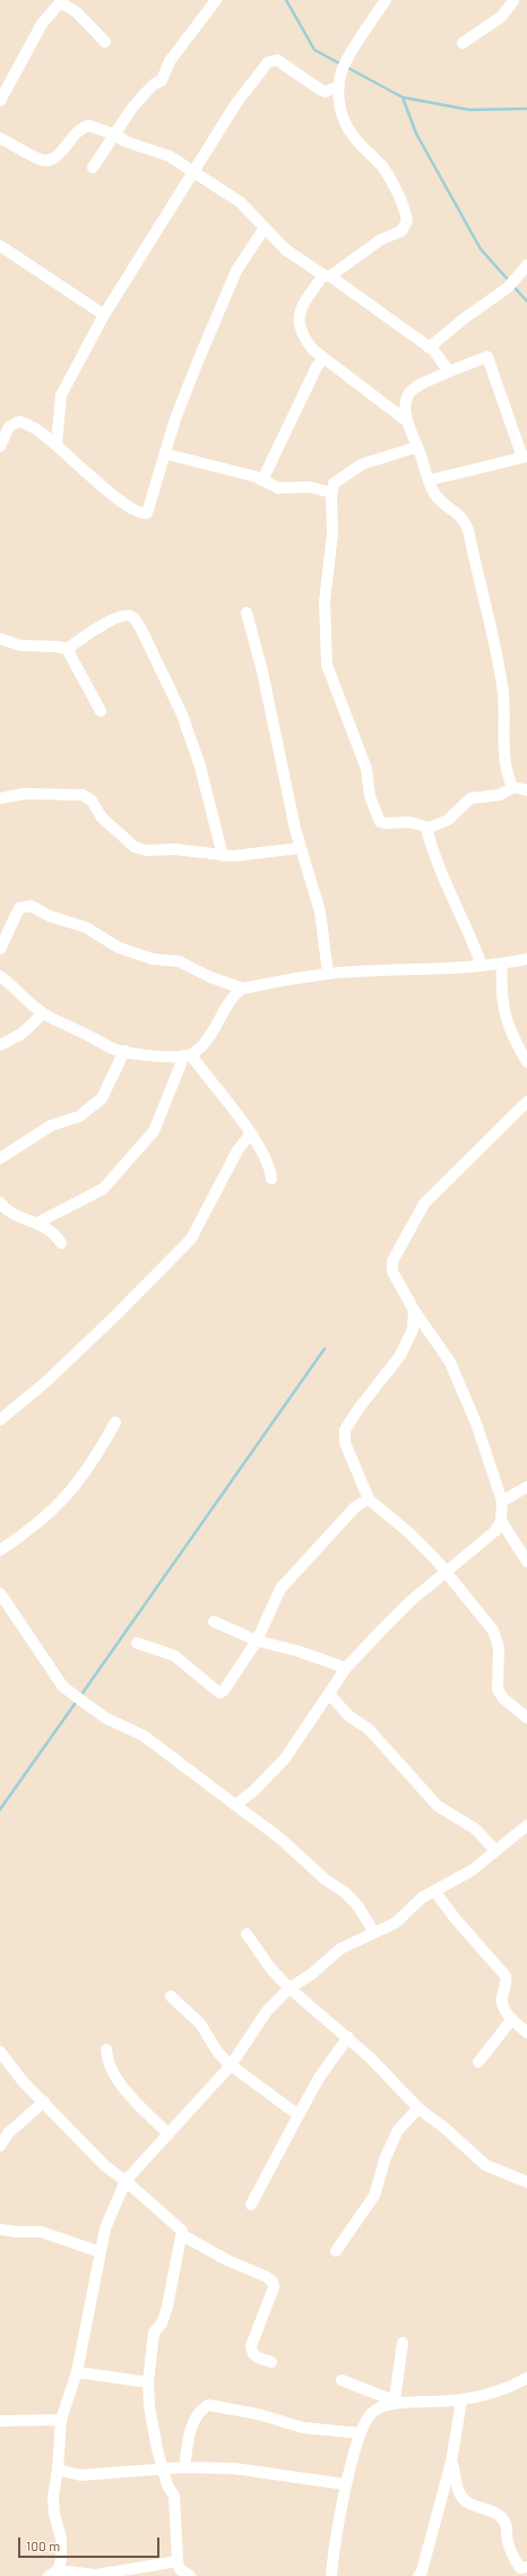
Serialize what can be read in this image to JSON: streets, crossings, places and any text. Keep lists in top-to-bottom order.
{
  "scale_bar": "100 m"
}
